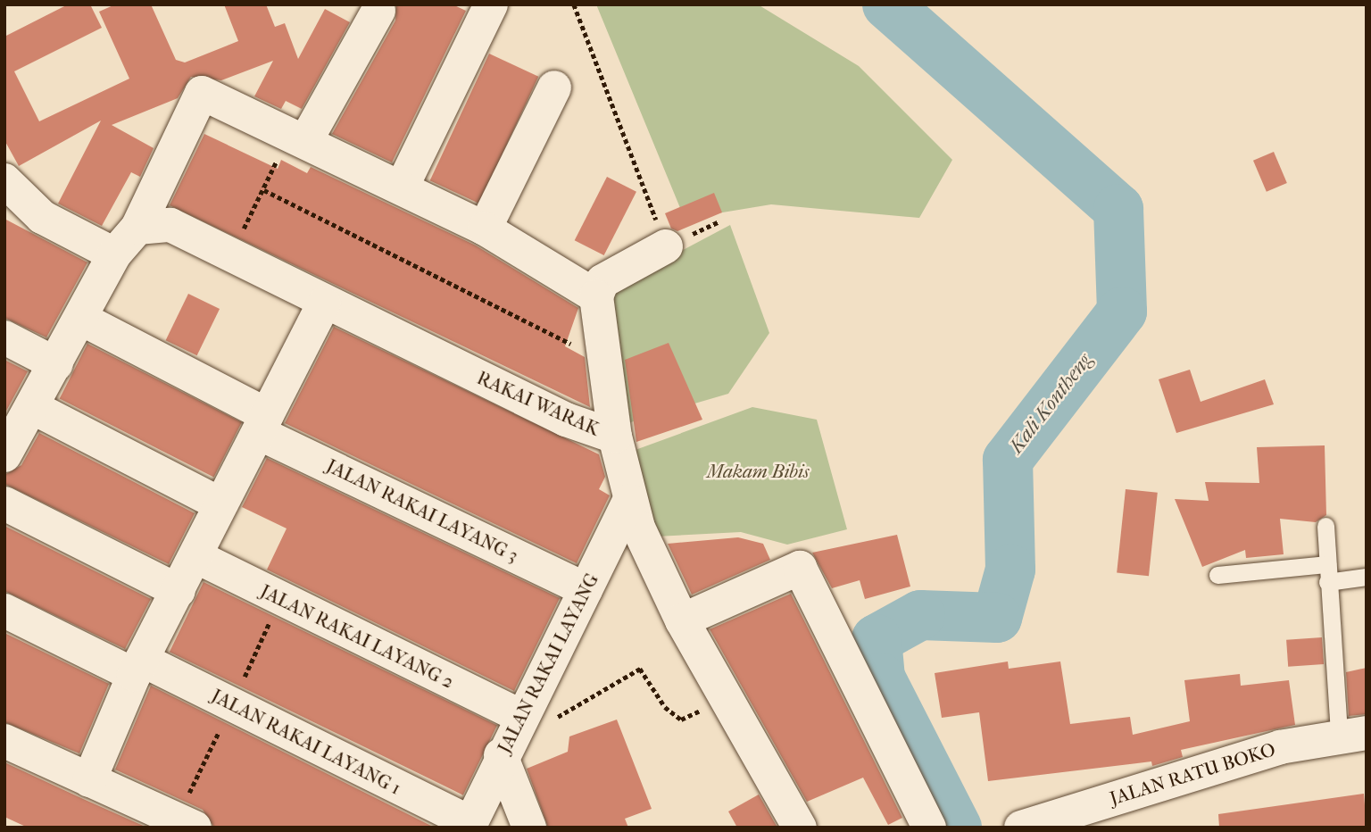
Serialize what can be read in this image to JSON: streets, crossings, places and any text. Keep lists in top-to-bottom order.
{
  "streets": {
    "street": [
      "RAKAI WARAK",
      "JALAN RAKAI LAYANG 3",
      "JALAN RAKAI LAYANG 2",
      "JALAN RAKAI LAYANG",
      "JALAN RAKAI LAYANG 1",
      "JALAN RATU BOKO"
    ]
  },
  "crossings": [
    ["RAKAI WARAK", "JALAN RAKAI LAYANG"],
    ["JALAN RAKAI LAYANG 3", "JALAN RAKAI LAYANG"],
    ["JALAN RAKAI LAYANG 2", "JALAN RAKAI LAYANG"],
    ["JALAN RAKAI LAYANG", "JALAN RAKAI LAYANG 1"]
  ],
  "water": ["Kali Kontheng"],
  "parks": ["Makam Bibis"]
}
